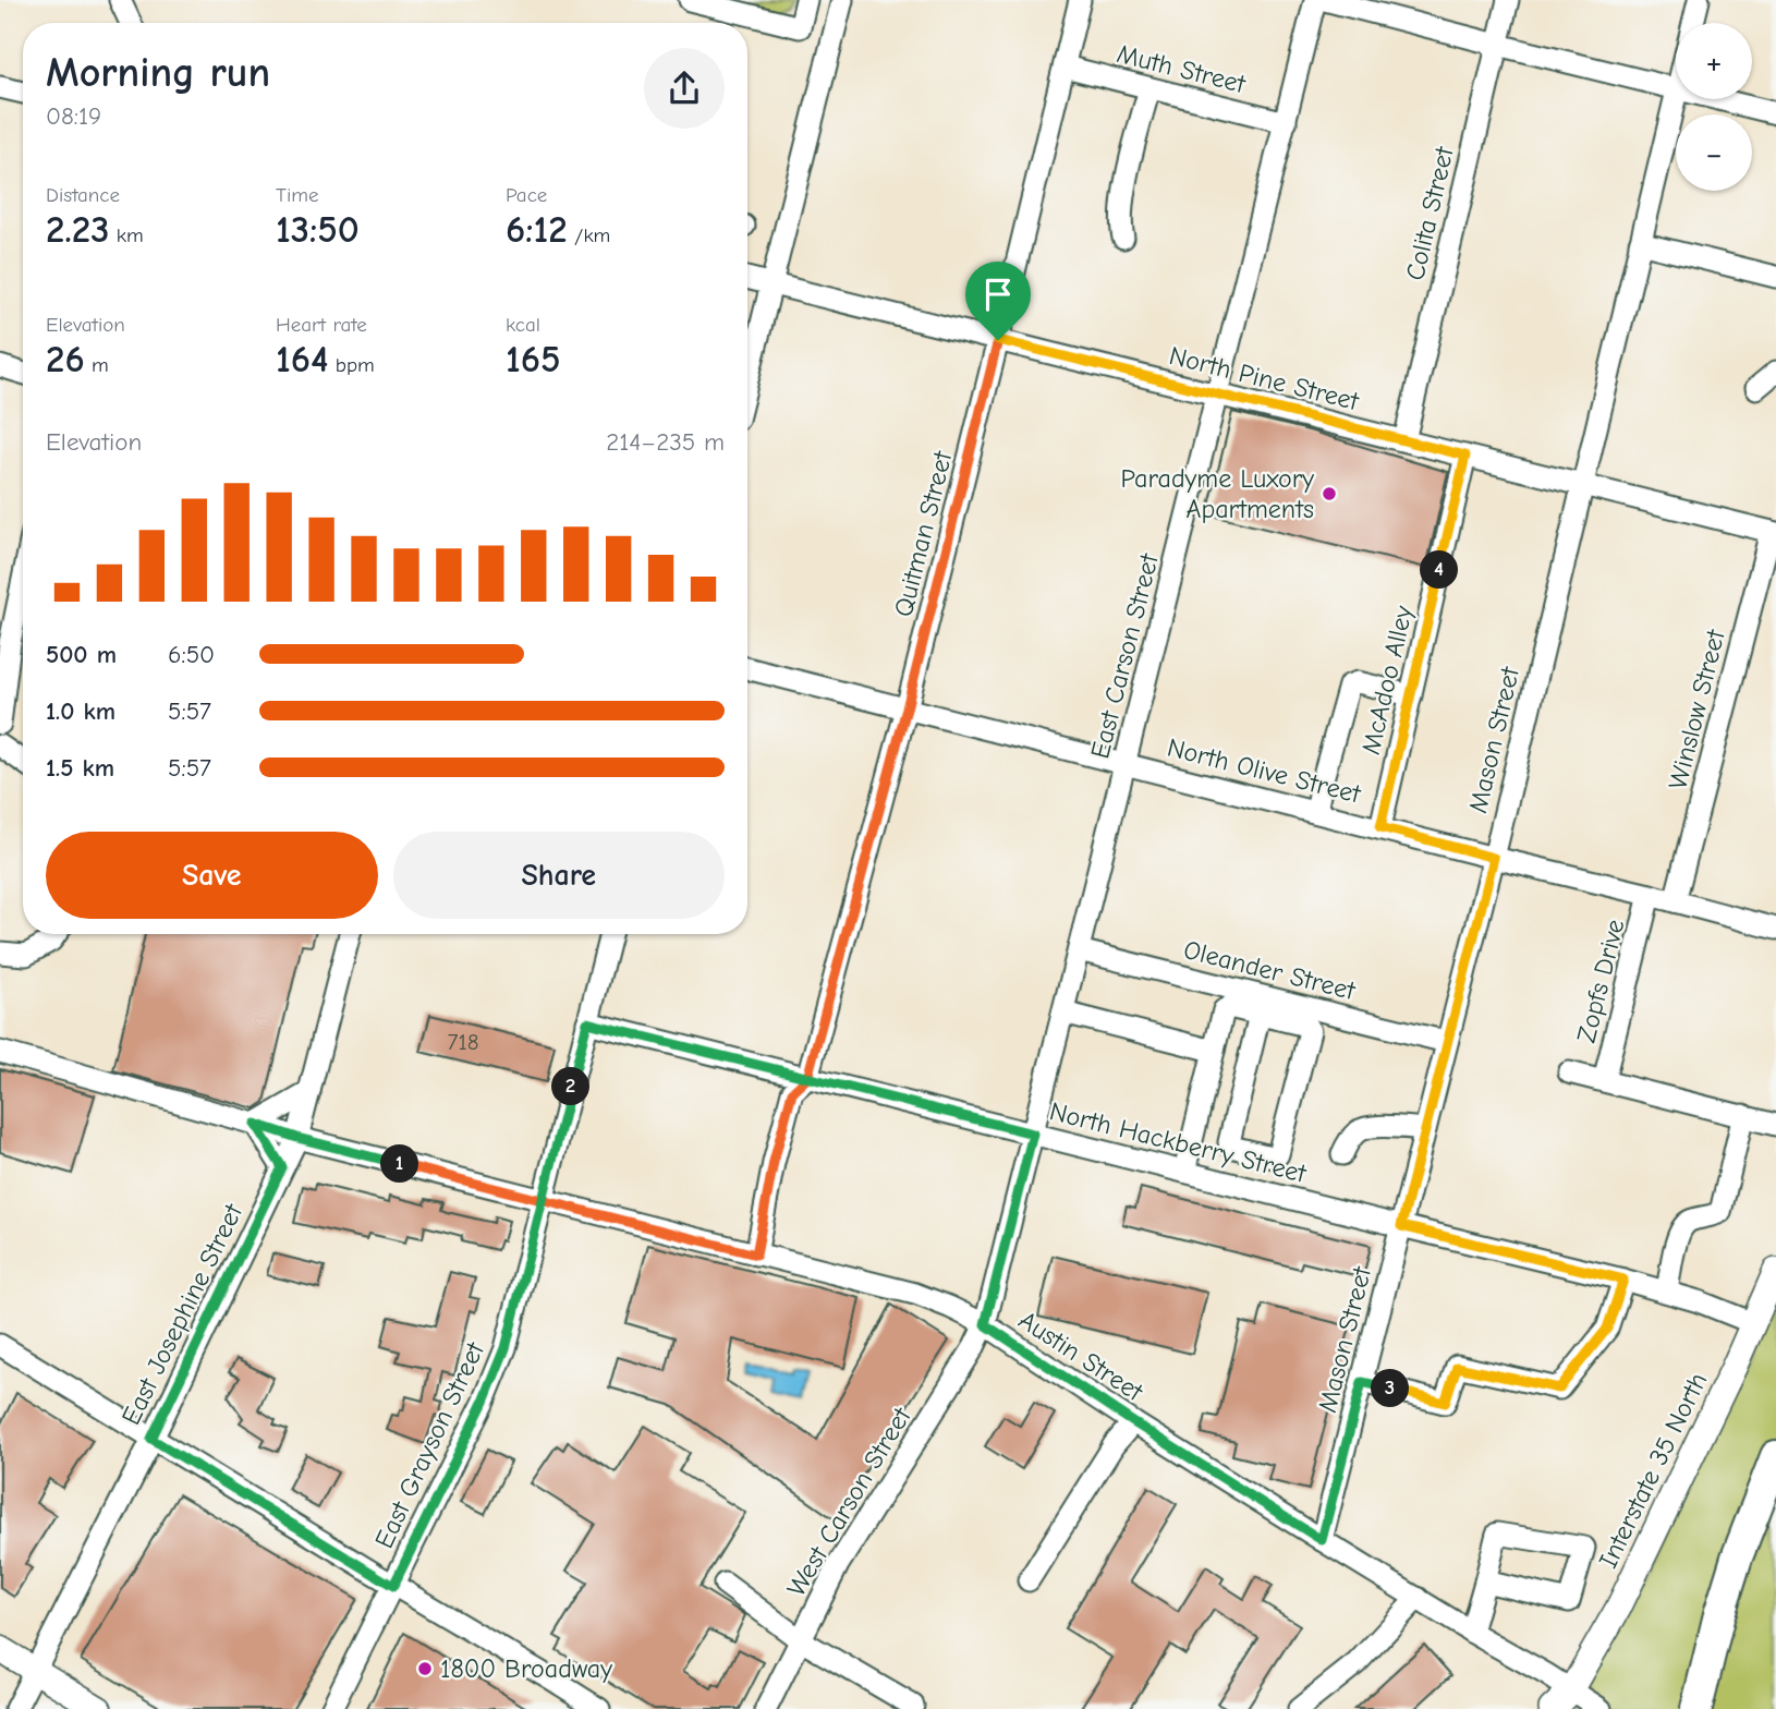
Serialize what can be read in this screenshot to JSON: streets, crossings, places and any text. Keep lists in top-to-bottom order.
{
  "streets": {
    "main road": ["Interstate 35 North"],
    "street": [
      "Muth Street",
      "Colita Street",
      "North Pine Street",
      "Quitman Street",
      "East Carson Street",
      "McAdoo Alley",
      "Winslow Street",
      "Mason Street",
      "North Olive Street",
      "Oleander Street",
      "Zopfs Drive",
      "North Hackberry Street",
      "East Josephine Street",
      "Austin Street",
      "East Grayson Street",
      "West Carson Street"
    ]
  },
  "crossings": [
    ["Muth Street", "Quitman Street"],
    ["Muth Street", "East Carson Street"],
    ["Colita Street", "North Pine Street"],
    ["North Pine Street", "Quitman Street"],
    ["North Pine Street", "East Carson Street"],
    ["North Pine Street", "McAdoo Alley"],
    ["North Pine Street", "Winslow Street"],
    ["North Pine Street", "Mason Street"],
    ["Quitman Street", "North Olive Street"],
    ["Quitman Street", "North Hackberry Street"],
    ["Quitman Street", "Austin Street"],
    ["East Carson Street", "North Olive Street"],
    ["East Carson Street", "Oleander Street"],
    ["East Carson Street", "North Hackberry Street"],
    ["East Carson Street", "Austin Street"],
    ["East Carson Street", "West Carson Street"],
    ["McAdoo Alley", "North Olive Street"],
    ["Winslow Street", "North Olive Street"],
    ["Mason Street", "North Olive Street"],
    ["Mason Street", "Oleander Street"],
    ["Mason Street", "North Hackberry Street"],
    ["Mason Street", "Austin Street"],
    ["North Olive Street", "Zopfs Drive"],
    ["North Hackberry Street", "East Grayson Street"],
    ["North Hackberry Street", "Interstate 35 North"],
    ["East Josephine Street", "Austin Street"],
    ["Austin Street", "East Grayson Street"],
    ["Austin Street", "Interstate 35 North"],
    ["Austin Street", "West Carson Street"]
  ],
  "places": ["Paradyme Luxory Apartments", "1800 Broadway"],
  "house_numbers": ["718"],
  "page": {
    "map_buttons": ["+", "−"],
    "heading": ["Morning run", "08:19"],
    "stats": [
      ["Distance", "2.23 km"],
      ["Time", "13:50"],
      ["Pace", "6:12 /km"],
      ["Elevation", "26 m"],
      ["Heart rate", "164 bpm"],
      ["kcal", "165"]
    ],
    "chart": ["Elevation", "214–235 m"],
    "pins": [
      "4",
      "2",
      "1",
      "3"
    ],
    "list": [
      {
        "name": "500 m",
        "note": "6:50"
      },
      {
        "name": "1.0 km",
        "note": "5:57"
      },
      {
        "name": "1.5 km",
        "note": "5:57"
      }
    ],
    "buttons": ["Save", "Share"]
  }
}
